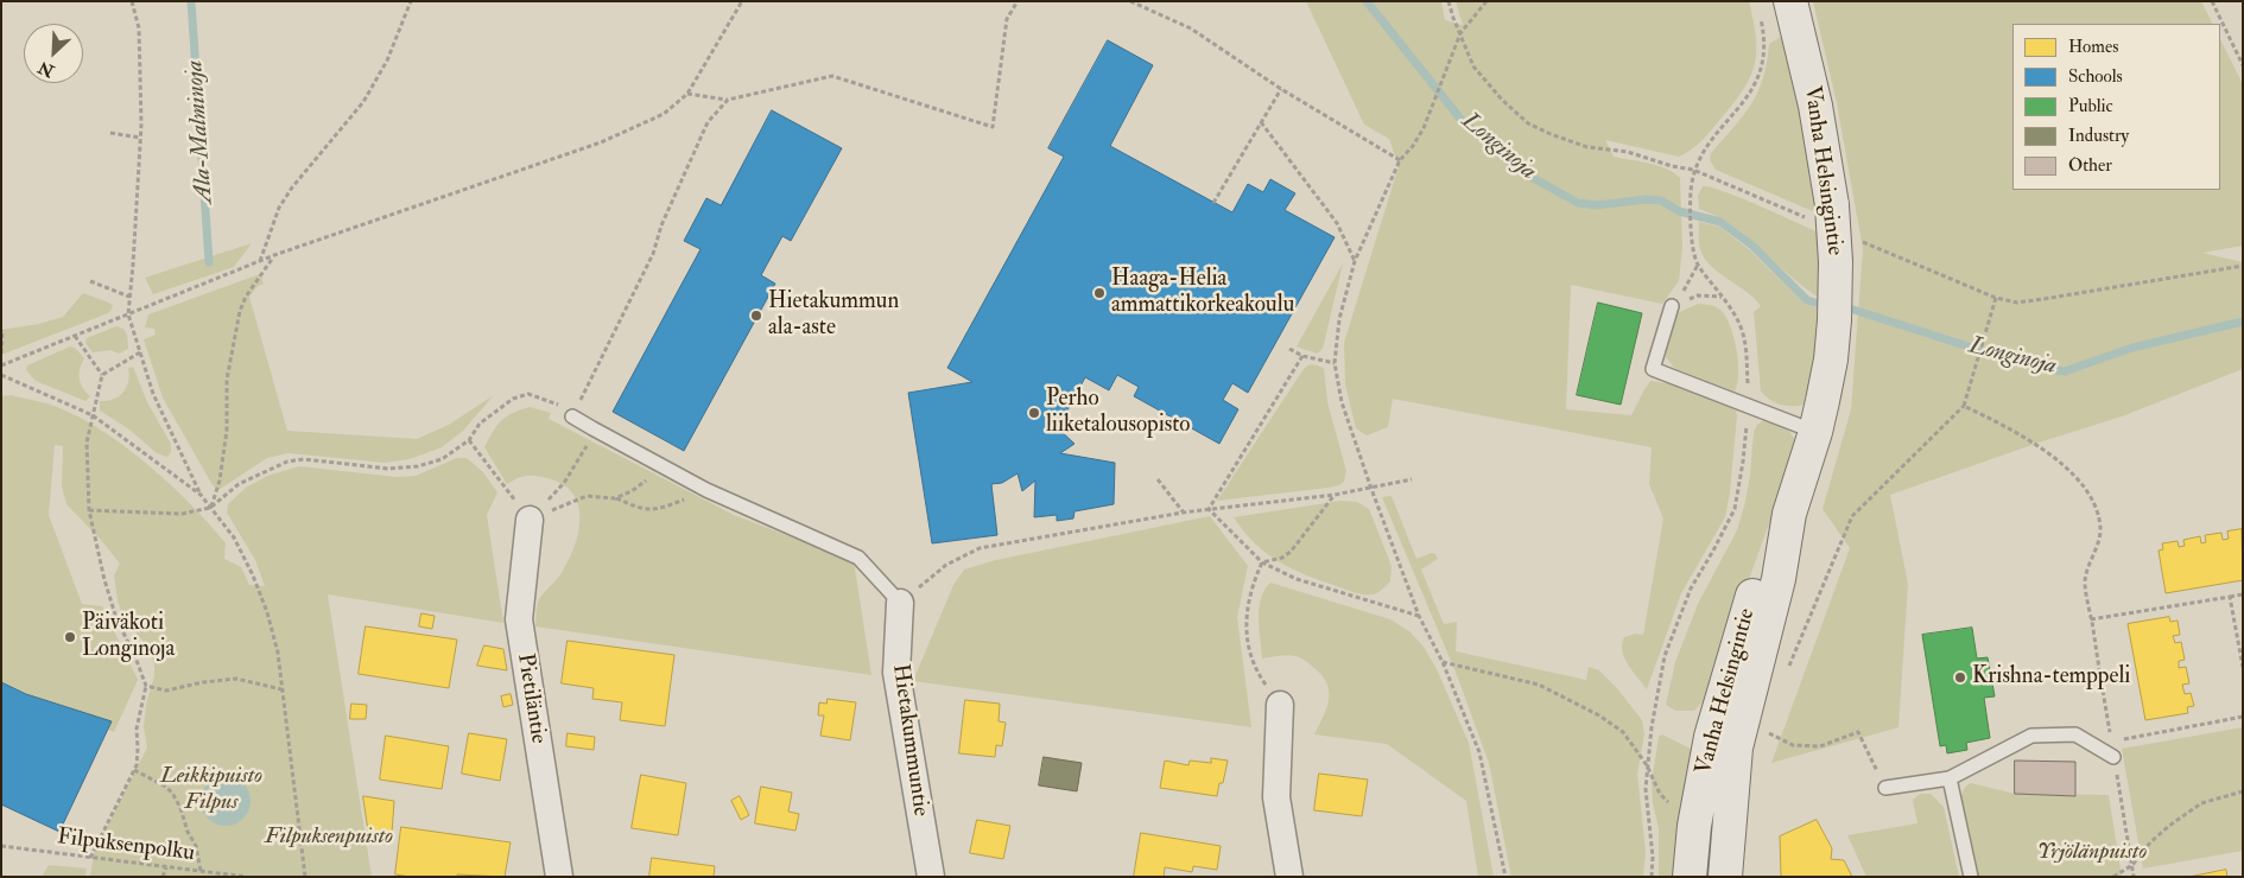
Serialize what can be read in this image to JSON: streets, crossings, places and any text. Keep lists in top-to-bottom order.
{
  "streets": {
    "main road": ["Vanha Helsingintie"],
    "street": ["Pietiläntie", "Hietakummuntie"],
    "path": ["Filpuksenpolku"]
  },
  "water": ["Ala-Malminoja", "Longinoja"],
  "parks": ["Leikkipuisto Filpus", "Filpuksenpuisto", "Yrjölänpuisto"],
  "places": [
    "Haaga-Helia ammattikorkeakoulu",
    "Hietakummun ala-aste",
    "Perho liiketalousopisto",
    "Päiväkoti Longinoja",
    "Krishna-temppeli"
  ],
  "legend": [
    "Homes",
    "Schools",
    "Public",
    "Industry",
    "Other"
  ],
  "north": "bottom left"
}
